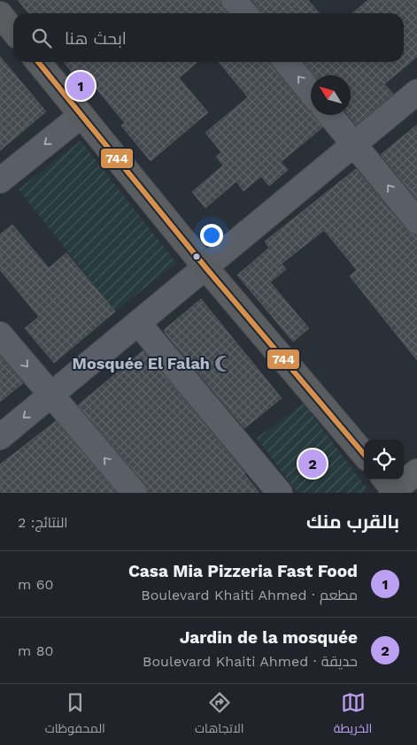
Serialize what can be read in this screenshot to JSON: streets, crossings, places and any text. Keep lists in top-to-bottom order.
{
  "places": {
    "mosque": ["Mosquée El Falah"]
  },
  "lines": ["transit line 744"],
  "north": "top left",
  "page": {
    "search": "ابحث هنا",
    "pins": ["1", "2"],
    "heading": ["بالقرب منك", "النتائج: 2"],
    "list": [
      {
        "mark": "1",
        "name": "Casa Mia Pizzeria Fast Food",
        "note": "مطعم · Boulevard Khaiti Ahmed",
        "value": "60 m"
      },
      {
        "mark": "2",
        "name": "Jardin de la mosquée",
        "note": "حديقة · Boulevard Khaiti Ahmed",
        "value": "80 m"
      }
    ],
    "nav": ["الخريطة", "الاتجاهات", "المحفوظات"]
  }
}
